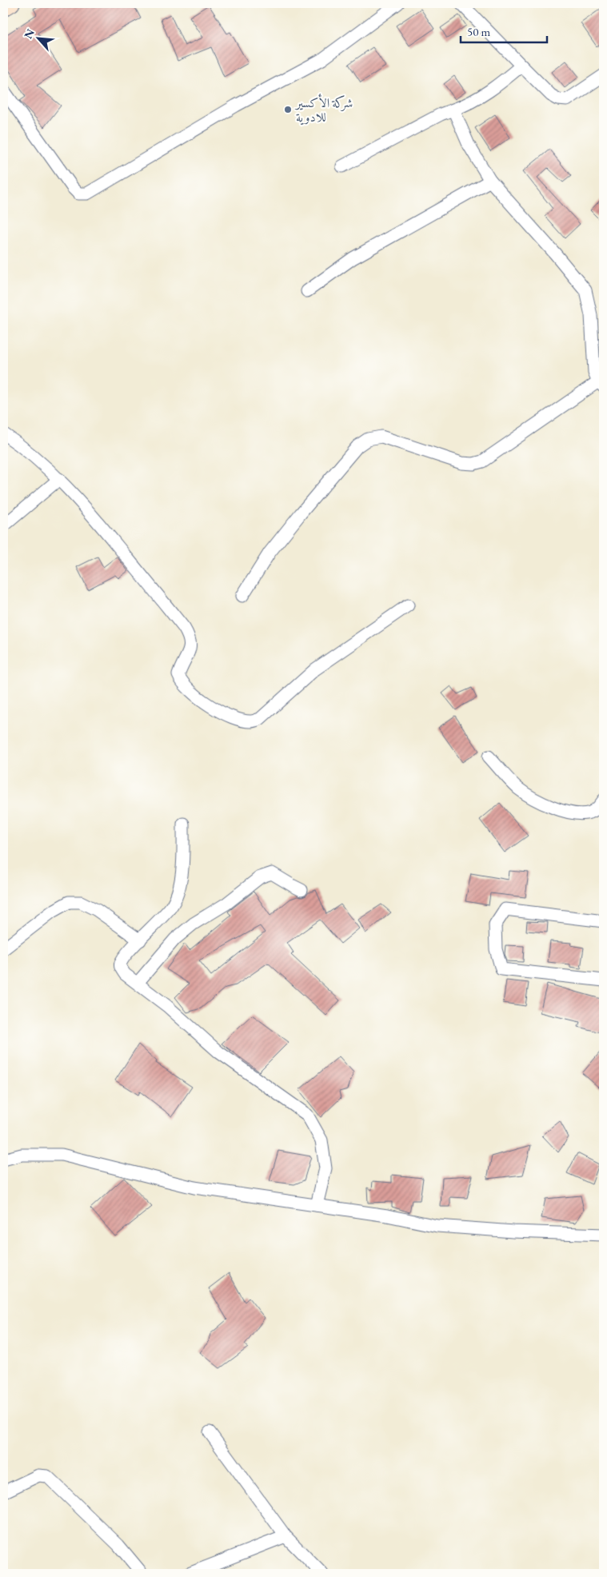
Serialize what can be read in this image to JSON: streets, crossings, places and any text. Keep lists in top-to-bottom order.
{
  "places": ["شركة الأكسير للادوية"],
  "scale_bar": "50 m",
  "north": "top left"
}
